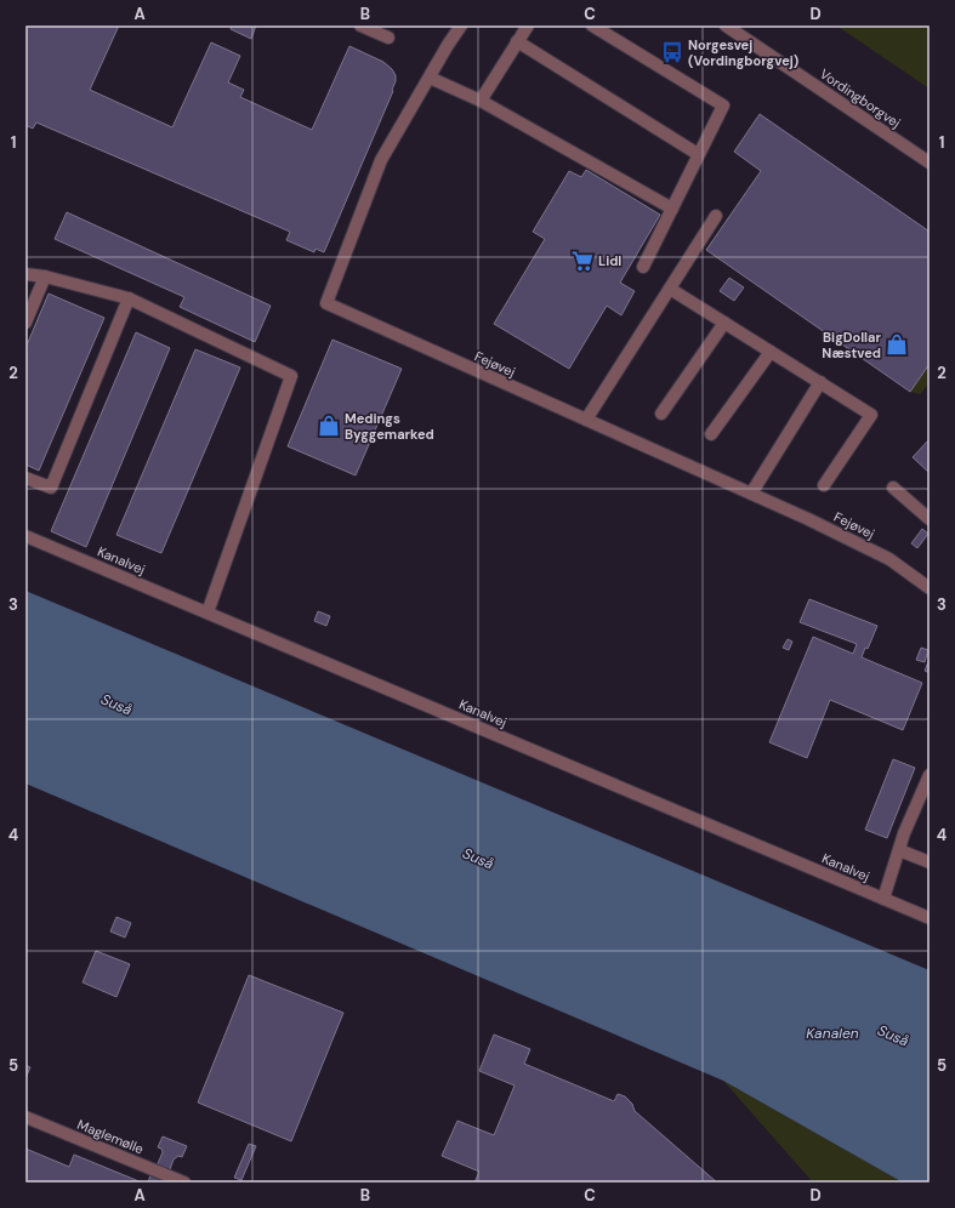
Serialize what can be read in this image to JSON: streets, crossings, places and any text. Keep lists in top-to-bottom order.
{
  "streets": {
    "street": [
      "Vordingborgvej",
      "Fejøvej",
      "Kanalvej",
      "Maglemølle"
    ]
  },
  "water": ["Suså", "Kanalen"],
  "places": {
    "bus stop": ["Norgesvej (Vordingborgvej)"],
    "supermarket": ["Lidl"],
    "shop": ["BigDollar Næstved", "Medings Byggemarked"]
  },
  "grid": {
    "columns": [
      "A",
      "B",
      "C",
      "D"
    ],
    "rows": [
      "1",
      "2",
      "3",
      "4",
      "5"
    ]
  }
}
